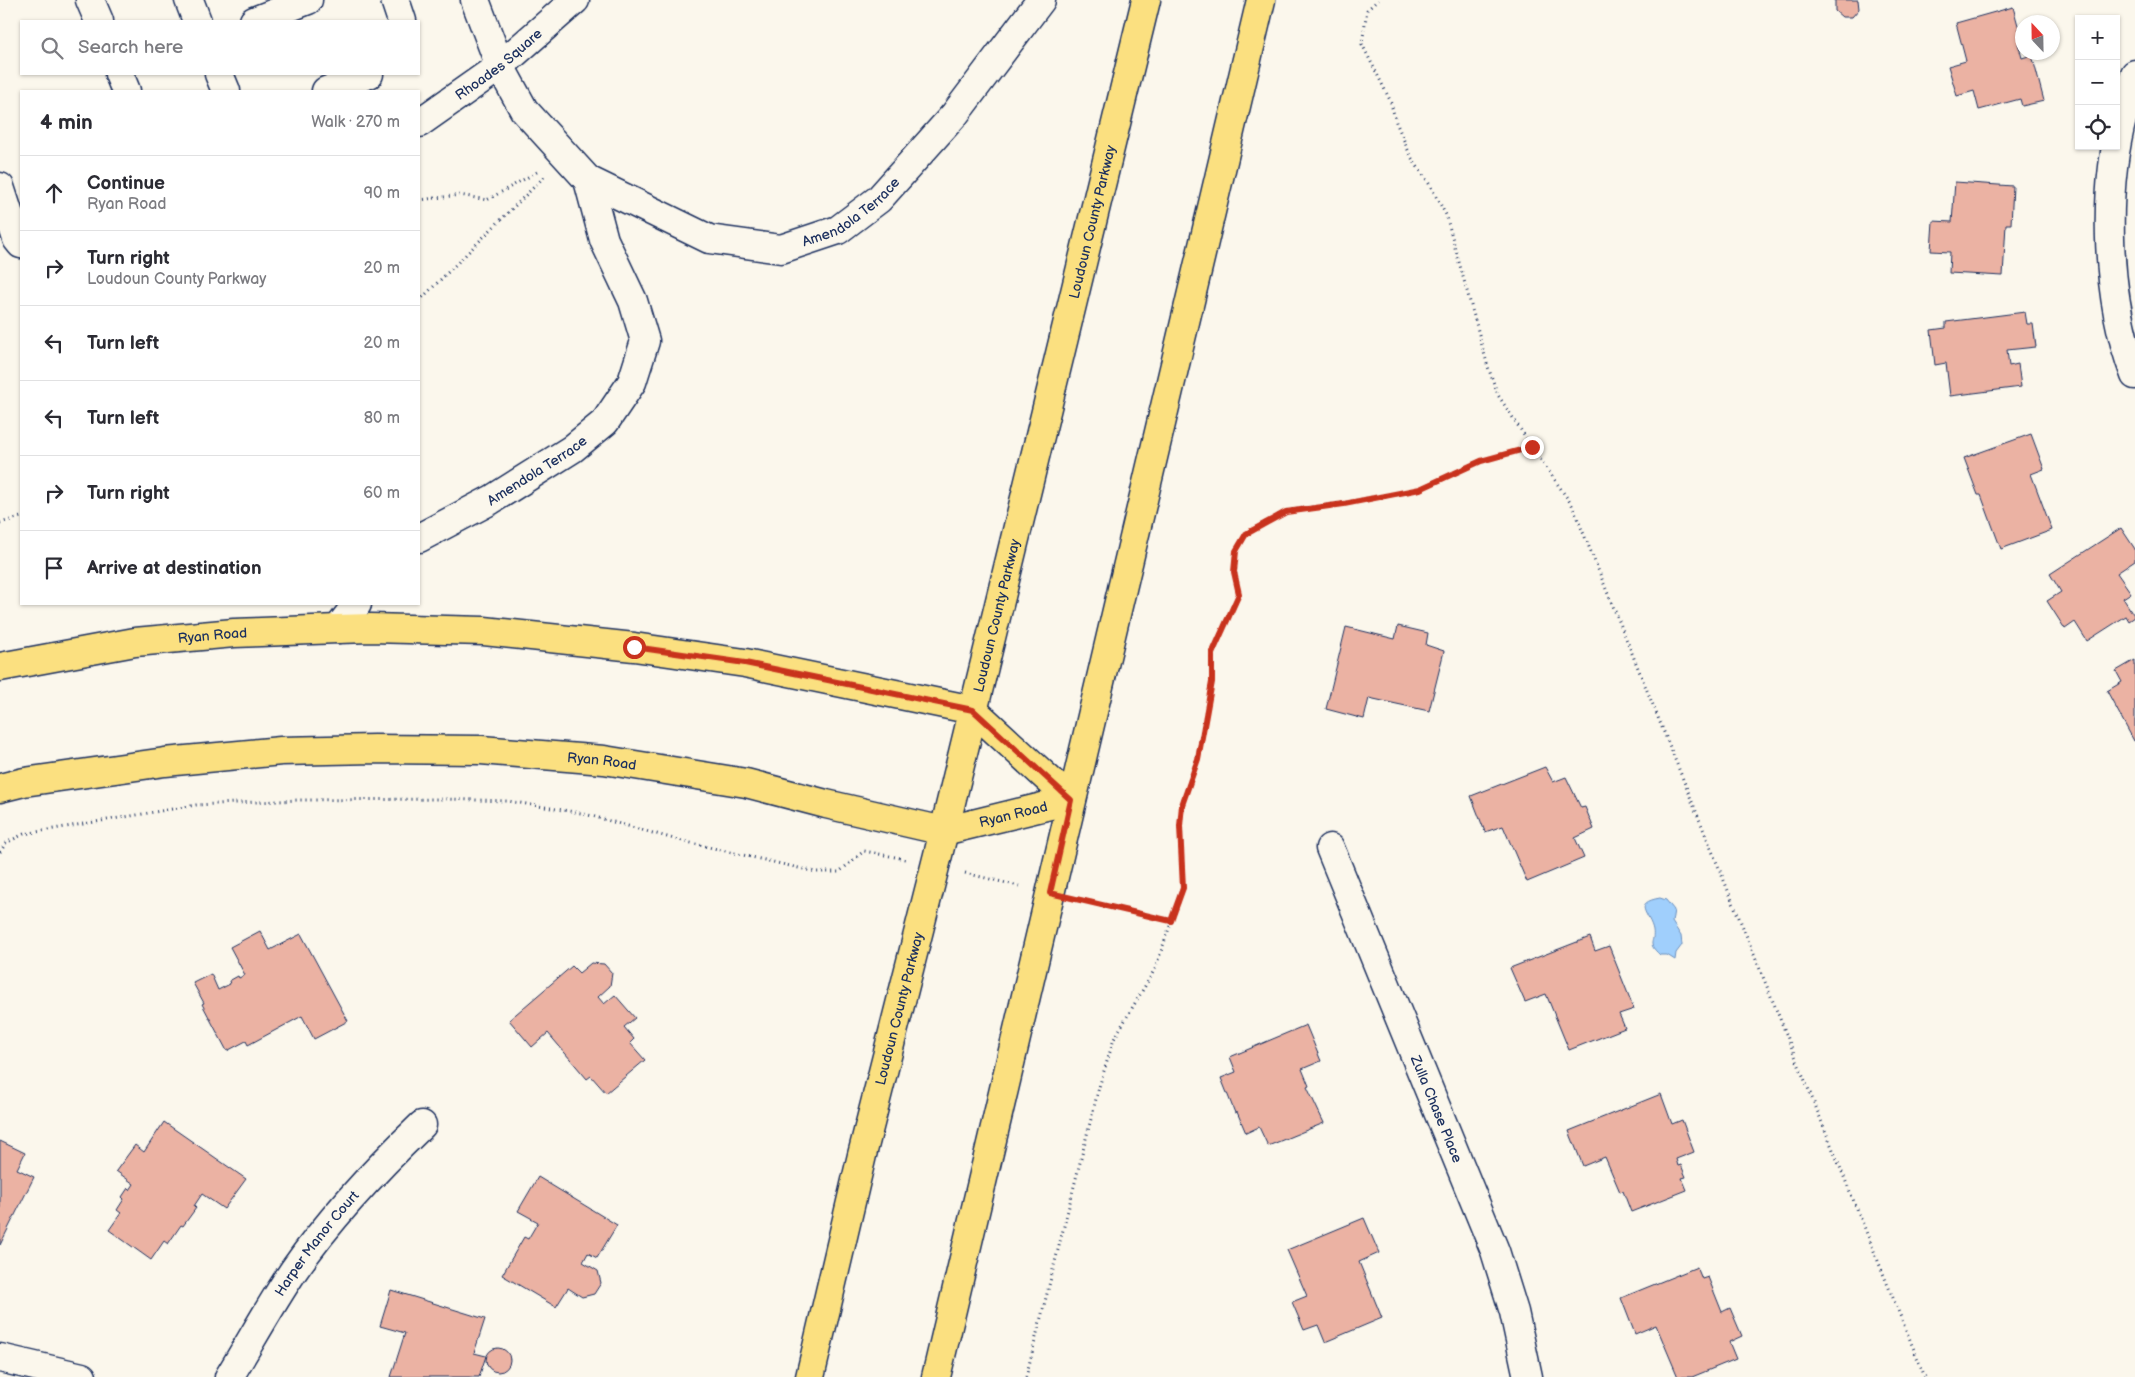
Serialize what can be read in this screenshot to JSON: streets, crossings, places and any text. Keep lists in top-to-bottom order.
{
  "streets": {
    "main road": ["Loudoun County Parkway", "Ryan Road"],
    "street": [
      "Rhoades Square",
      "Amendola Terrace",
      "Zulla Chase Place",
      "Harper Manor Court"
    ]
  },
  "crossings": [
    ["Rhoades Square", "Amendola Terrace"],
    ["Loudoun County Parkway", "Ryan Road"]
  ],
  "north": "top",
  "page": {
    "map_buttons": ["+", "−"],
    "search": "Search here",
    "heading": ["4 min", "Walk · 270 m"],
    "list": [
      ["Continue", "Ryan Road", "90 m"],
      ["Turn right", "Loudoun County Parkway", "20 m"],
      ["Turn left", "20 m"],
      ["Turn left", "80 m"],
      ["Turn right", "60 m"],
      "Arrive at destination"
    ]
  }
}
